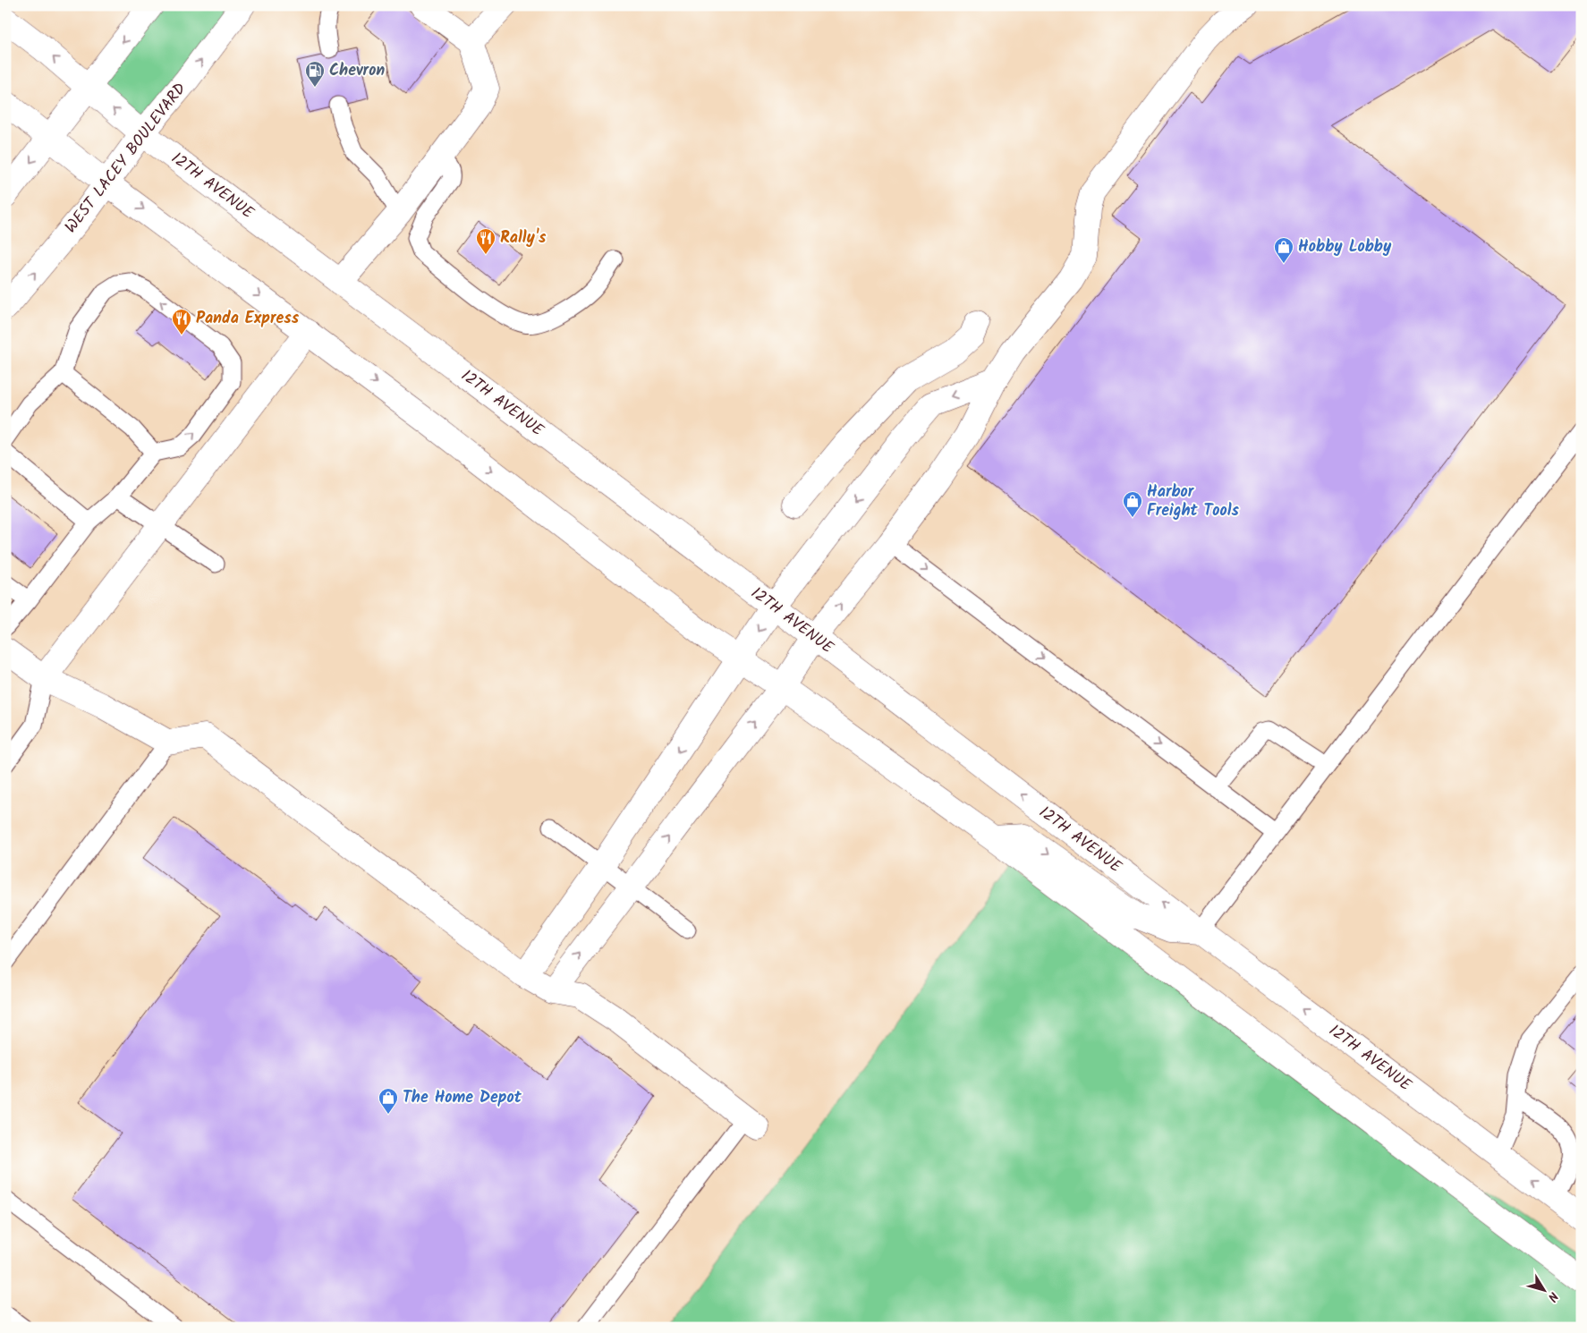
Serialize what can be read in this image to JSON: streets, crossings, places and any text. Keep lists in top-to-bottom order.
{
  "streets": {
    "main road": ["WEST LACEY BOULEVARD", "12TH AVENUE"]
  },
  "crossings": [
    ["WEST LACEY BOULEVARD", "12TH AVENUE"]
  ],
  "places": {
    "fuel station": ["Chevron"],
    "restaurant": ["Rally's", "Panda Express"],
    "shop": ["Hobby Lobby", "Harbor Freight Tools", "The Home Depot"]
  },
  "north": "bottom right"
}
